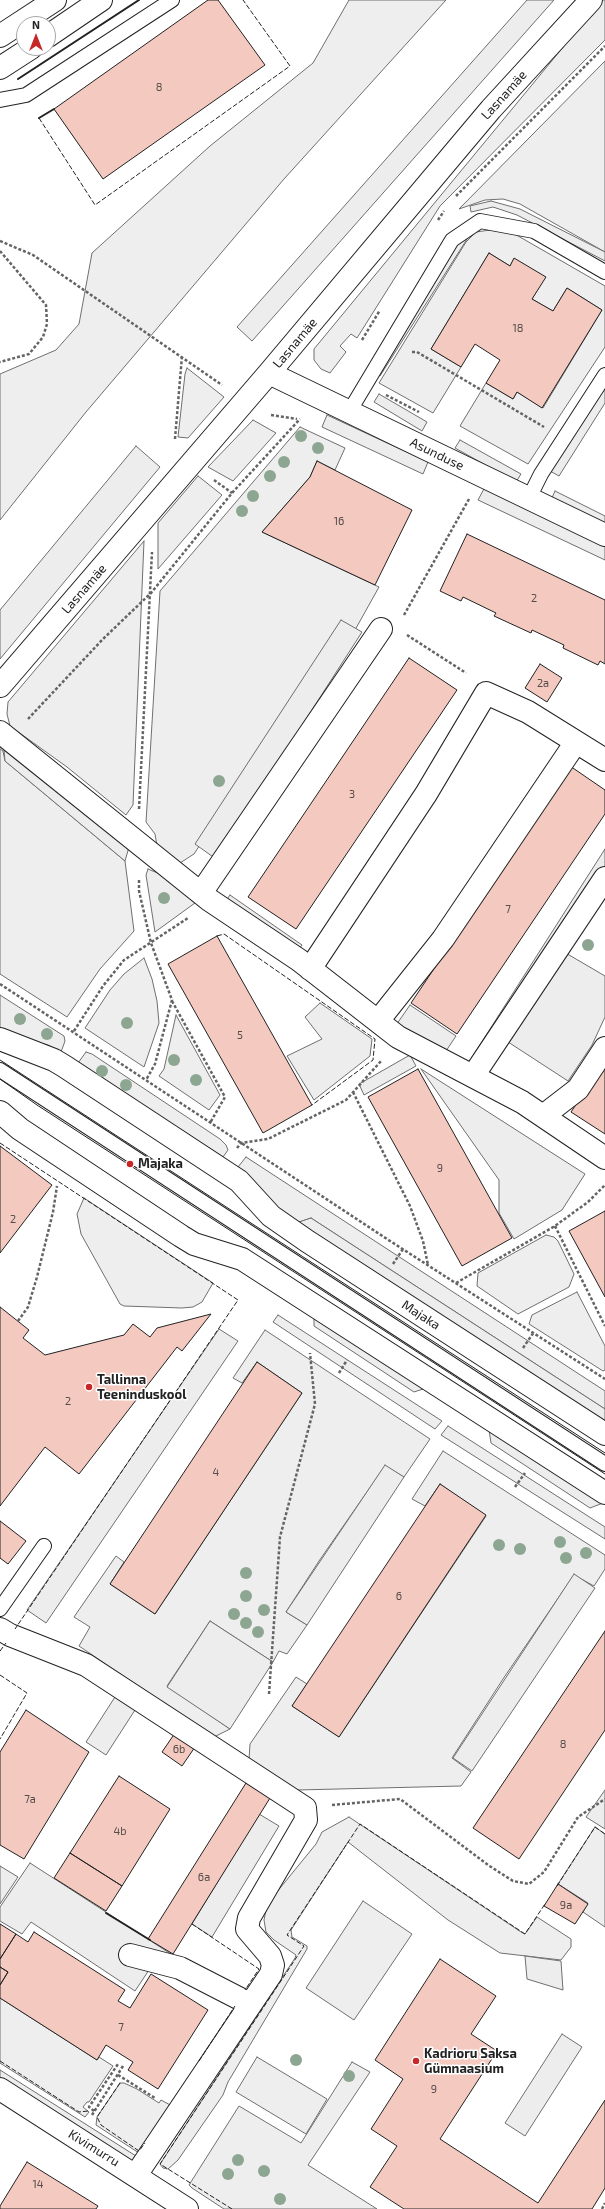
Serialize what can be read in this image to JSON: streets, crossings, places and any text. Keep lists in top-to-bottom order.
{
  "streets": {
    "street": [
      "Lasnamäe",
      "Asunduse",
      "Majaka",
      "Kivimurru"
    ]
  },
  "crossings": [
    ["Lasnamäe", "Asunduse"]
  ],
  "places": ["Majaka", "Tallinna Teeninduskool", "Kadrioru Saksa Gümnaasium"],
  "house_numbers": [
    "8",
    "18",
    "16",
    "2",
    "2a",
    "3",
    "7",
    "5",
    "9",
    "2",
    "2",
    "4",
    "6",
    "8",
    "6b",
    "7a",
    "4b",
    "6a",
    "9a",
    "7",
    "9",
    "14"
  ],
  "north": "top"
}
